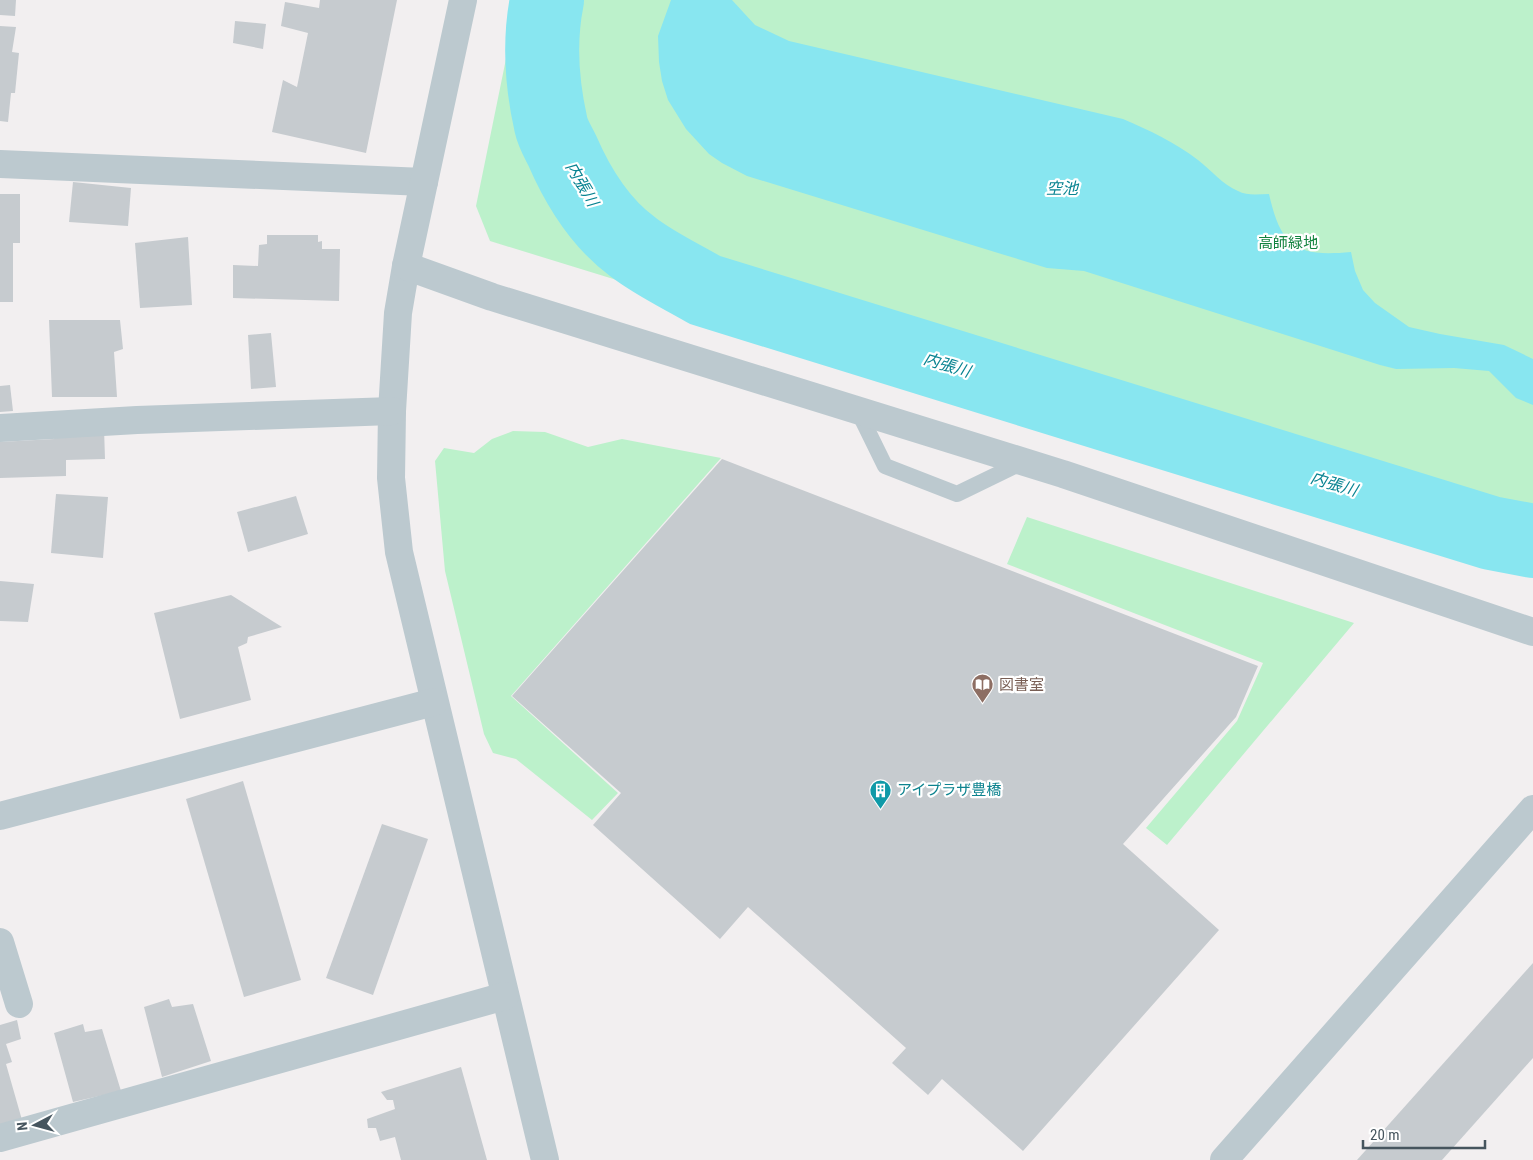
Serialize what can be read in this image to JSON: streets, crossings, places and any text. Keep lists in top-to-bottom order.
{
  "water": ["内張川", "空池"],
  "parks": ["高師緑地"],
  "places": {
    "library": ["図書室"],
    "building": ["アイプラザ豊橋"]
  },
  "scale_bar": "20 m",
  "north": "left"
}
